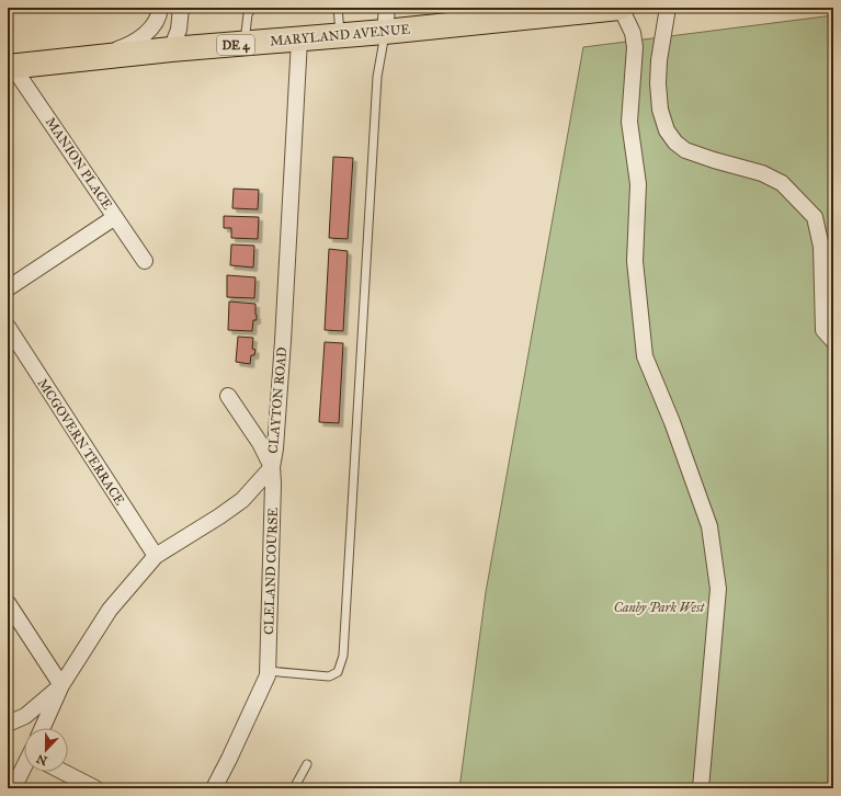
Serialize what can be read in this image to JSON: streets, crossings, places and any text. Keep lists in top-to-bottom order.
{
  "streets": {
    "main road": ["MARYLAND AVENUE", "DE 4"],
    "street": [
      "MANION PLACE",
      "CLAYTON ROAD",
      "MCGOVERN TERRACE",
      "CLELAND COURSE"
    ]
  },
  "crossings": [
    ["MARYLAND AVENUE", "MANION PLACE"],
    ["MARYLAND AVENUE", "CLAYTON ROAD"],
    ["CLAYTON ROAD", "MCGOVERN TERRACE"],
    ["CLAYTON ROAD", "CLELAND COURSE"]
  ],
  "parks": ["Canby Park West"],
  "north": "bottom"
}
